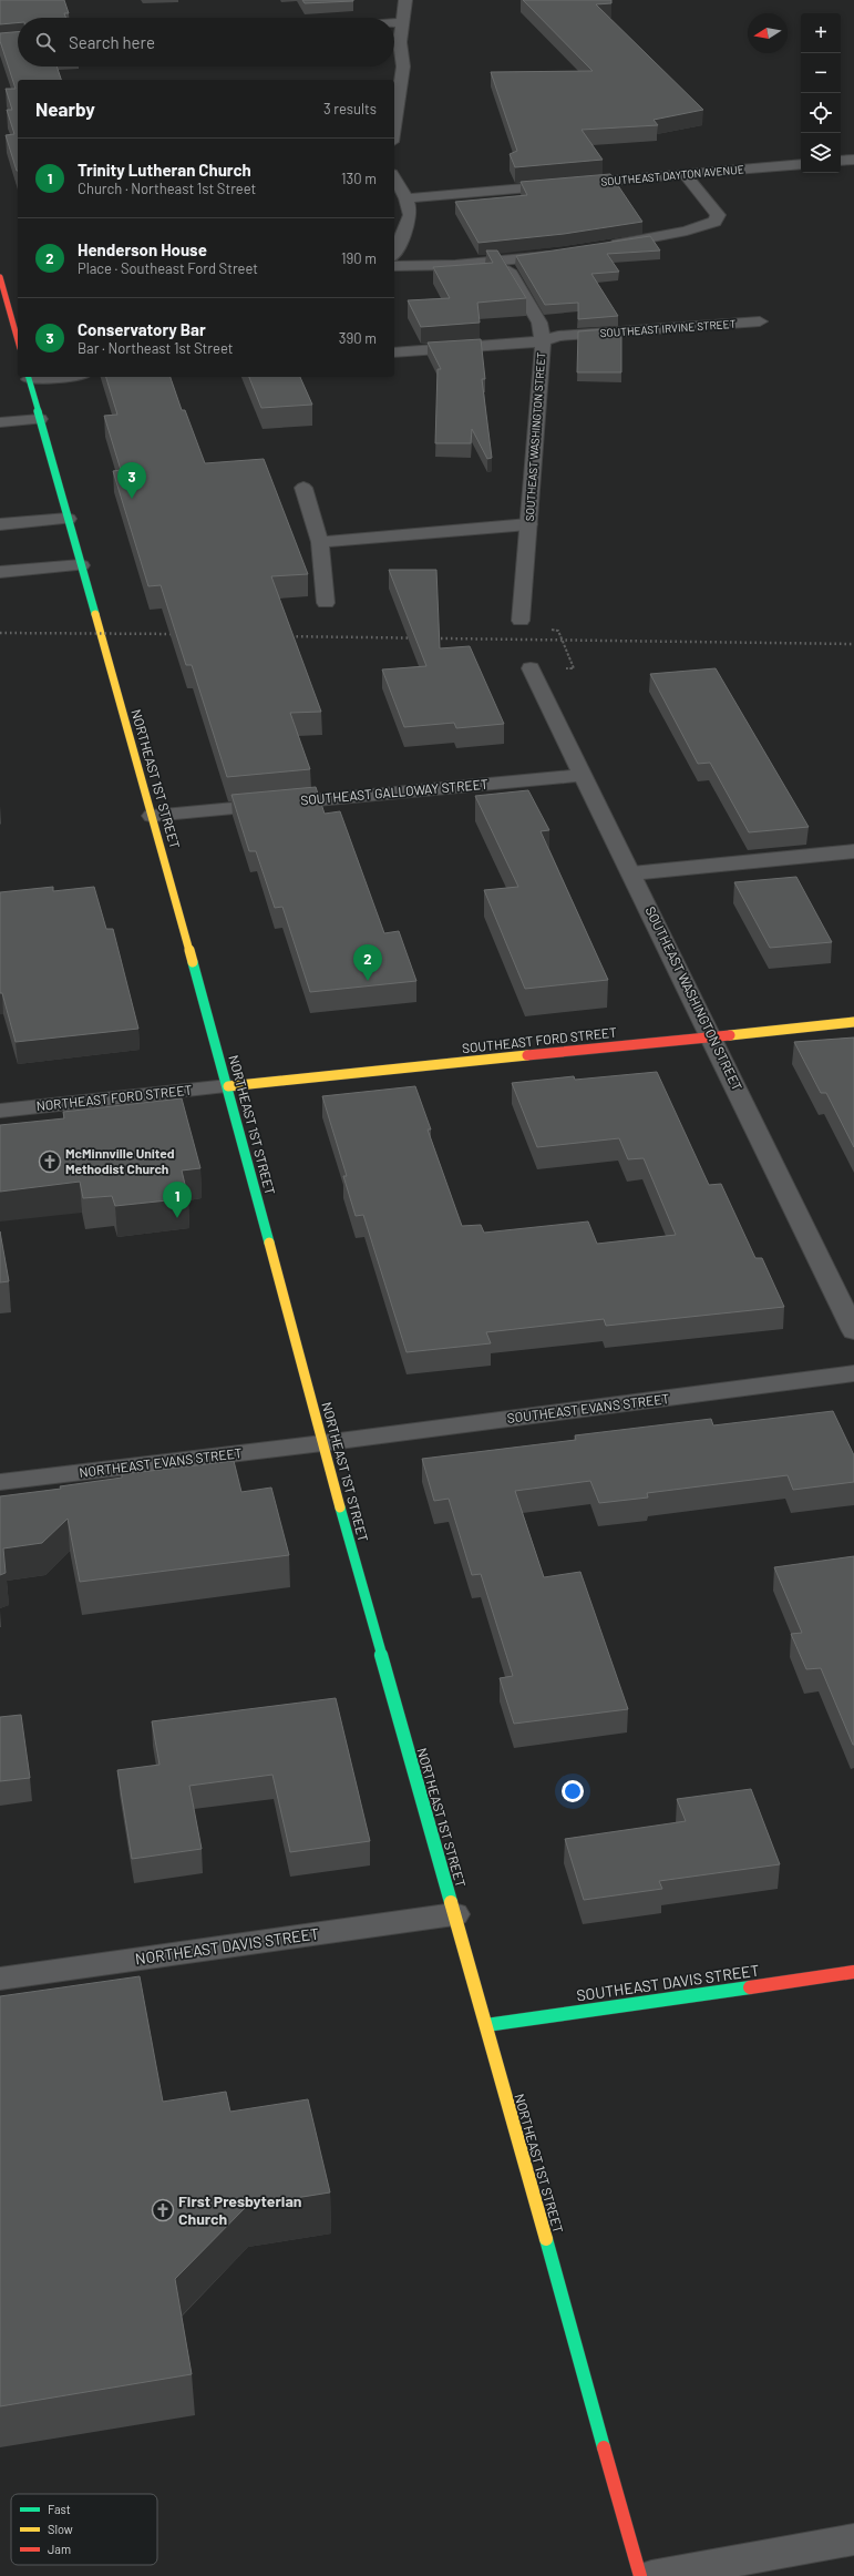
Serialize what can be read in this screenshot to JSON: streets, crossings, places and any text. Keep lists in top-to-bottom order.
{
  "streets": {
    "street": [
      "SOUTHEAST DAYTON AVENUE",
      "SOUTHEAST IRVINE STREET",
      "SOUTHEAST WASHINGTON STREET",
      "NORTHEAST 1ST STREET",
      "SOUTHEAST GALLOWAY STREET",
      "SOUTHEAST FORD STREET",
      "NORTHEAST FORD STREET",
      "SOUTHEAST EVANS STREET",
      "NORTHEAST EVANS STREET",
      "NORTHEAST DAVIS STREET",
      "SOUTHEAST DAVIS STREET"
    ]
  },
  "crossings": [
    ["SOUTHEAST IRVINE STREET", "SOUTHEAST WASHINGTON STREET"],
    ["SOUTHEAST WASHINGTON STREET", "SOUTHEAST GALLOWAY STREET"],
    ["SOUTHEAST WASHINGTON STREET", "SOUTHEAST FORD STREET"],
    ["NORTHEAST 1ST STREET", "SOUTHEAST GALLOWAY STREET"],
    ["NORTHEAST 1ST STREET", "SOUTHEAST FORD STREET"],
    ["NORTHEAST 1ST STREET", "NORTHEAST FORD STREET"],
    ["NORTHEAST 1ST STREET", "SOUTHEAST EVANS STREET"],
    ["NORTHEAST 1ST STREET", "NORTHEAST EVANS STREET"],
    ["NORTHEAST 1ST STREET", "NORTHEAST DAVIS STREET"],
    ["NORTHEAST 1ST STREET", "SOUTHEAST DAVIS STREET"],
    ["SOUTHEAST FORD STREET", "NORTHEAST FORD STREET"],
    ["SOUTHEAST EVANS STREET", "NORTHEAST EVANS STREET"]
  ],
  "places": {
    "church": ["McMinnville United Methodist Church", "First Presbyterian Church"]
  },
  "legend": ["Fast", "Slow", "Jam"],
  "north": "left",
  "page": {
    "map_buttons": ["+", "−"],
    "search": "Search here",
    "heading": ["Nearby", "3 results"],
    "list": [
      {
        "mark": "1",
        "name": "Trinity Lutheran Church",
        "note": "Church · Northeast 1st Street",
        "value": "130 m"
      },
      {
        "mark": "2",
        "name": "Henderson House",
        "note": "Place · Southeast Ford Street",
        "value": "190 m"
      },
      {
        "mark": "3",
        "name": "Conservatory Bar",
        "note": "Bar · Northeast 1st Street",
        "value": "390 m"
      }
    ],
    "pins": ["3", "2", "1"]
  }
}
